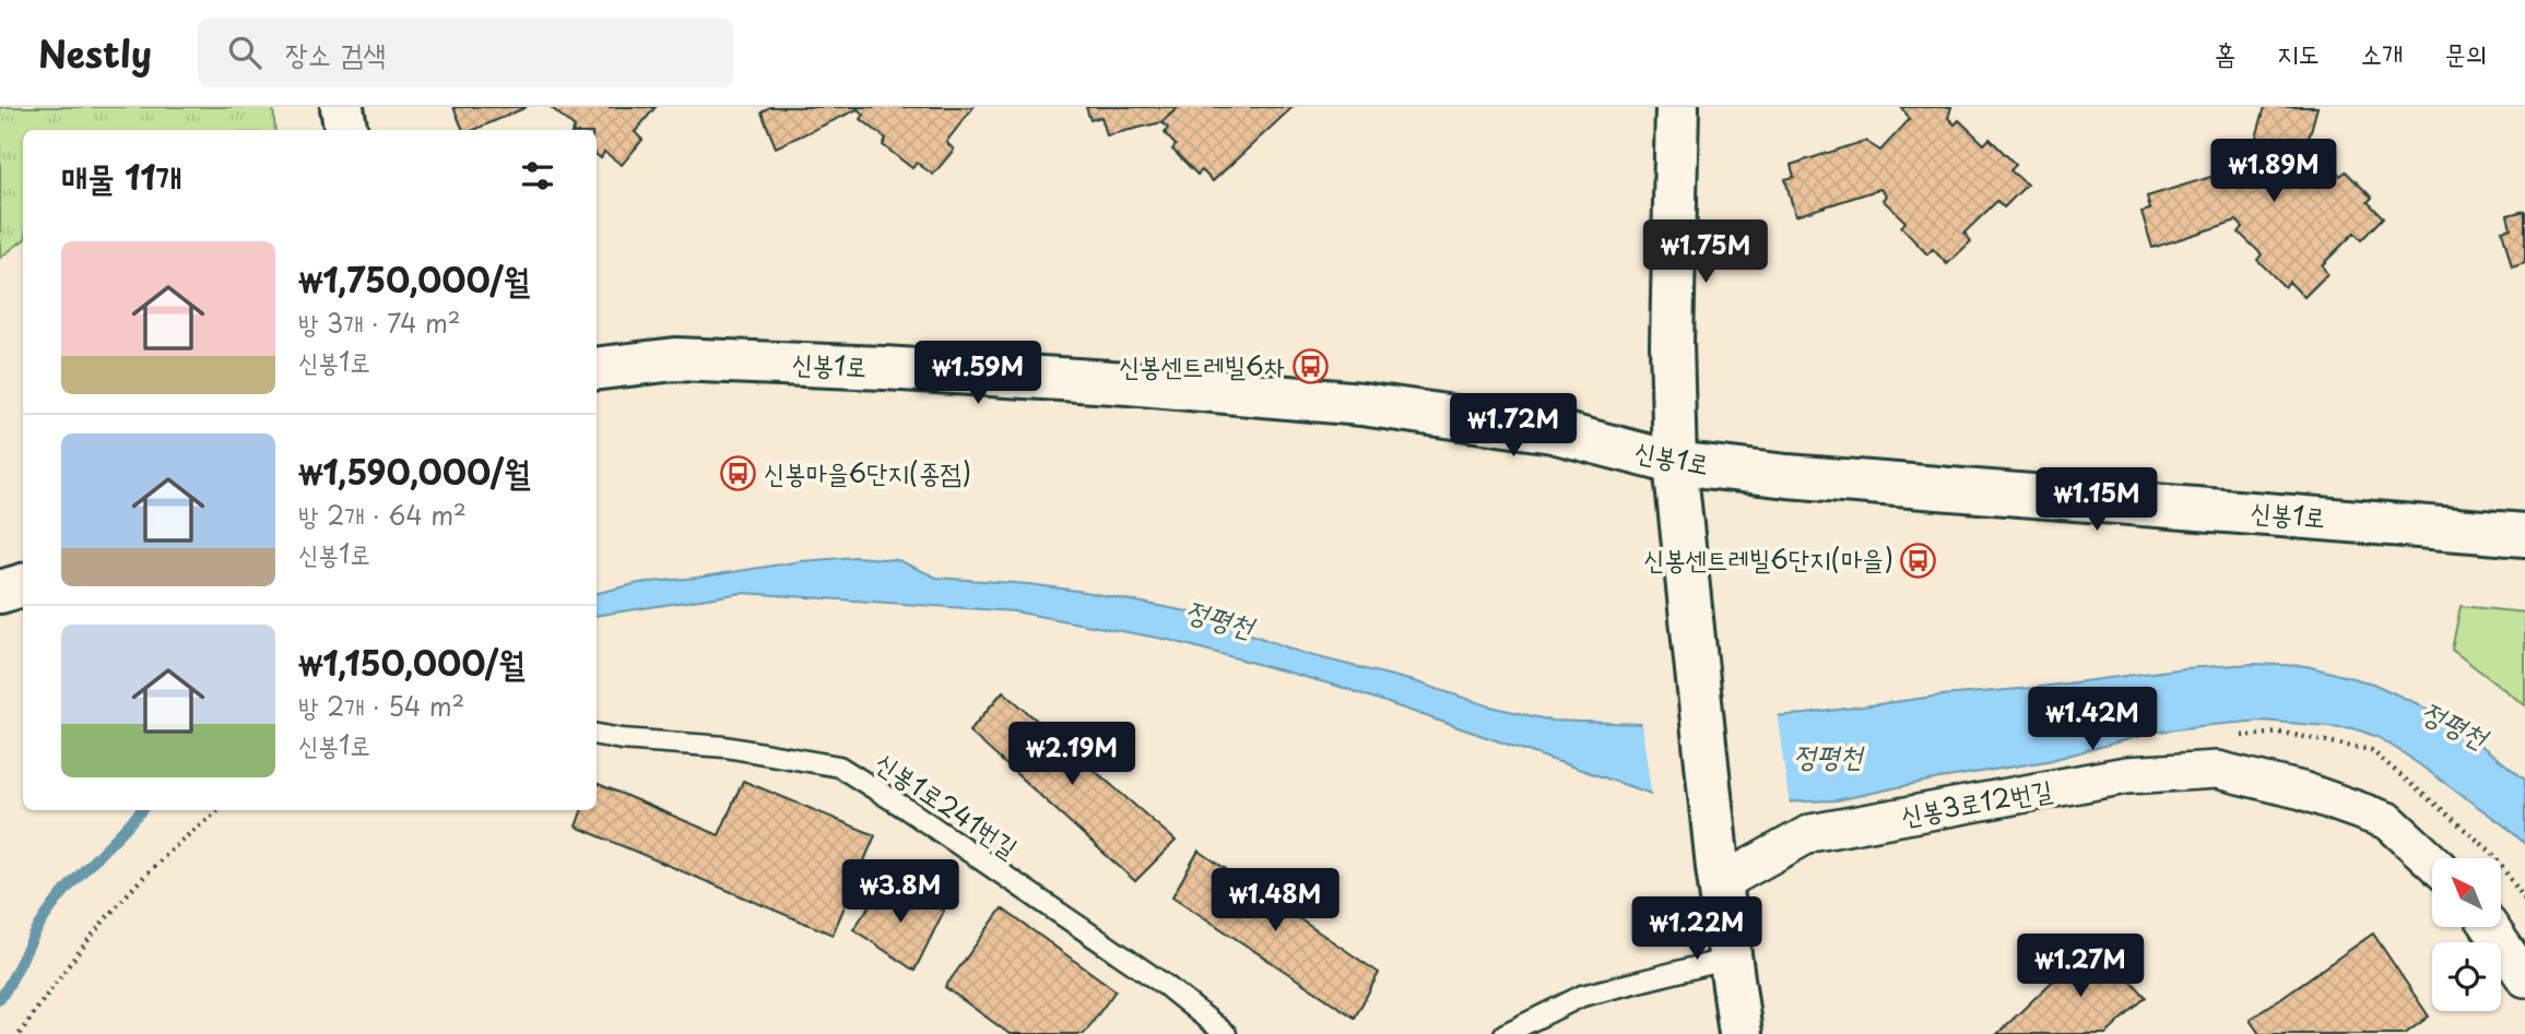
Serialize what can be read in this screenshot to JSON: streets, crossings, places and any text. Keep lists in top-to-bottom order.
{
  "streets": {
    "street": ["신봉1로", "신봉3로12번길"],
    "lane": ["신봉1로241번길"]
  },
  "water": ["정평천"],
  "places": {
    "bus stop": ["신봉센트레빌6차", "신봉마을6단지(종점)", "신봉센트레빌6단지(마을)"]
  },
  "north": "top left",
  "page": {
    "header": "Nestly",
    "search": "장소 검색",
    "nav": [
      "홈",
      "지도",
      "소개",
      "문의"
    ],
    "heading": "매물 11개",
    "price": [
      "₩1.89M",
      "₩1.75M",
      "₩1.59M",
      "₩1.72M",
      "₩1.15M",
      "₩1.42M",
      "₩2.19M",
      "₩3.8M",
      "₩1.48M",
      "₩1.22M",
      "₩1.27M"
    ],
    "list": [
      {
        "name": "₩1,750,000/월",
        "note": "방 3개 · 74 m² · 신봉1로"
      },
      {
        "name": "₩1,590,000/월",
        "note": "방 2개 · 64 m² · 신봉1로"
      },
      {
        "name": "₩1,150,000/월",
        "note": "방 2개 · 54 m² · 신봉1로"
      }
    ]
  }
}
